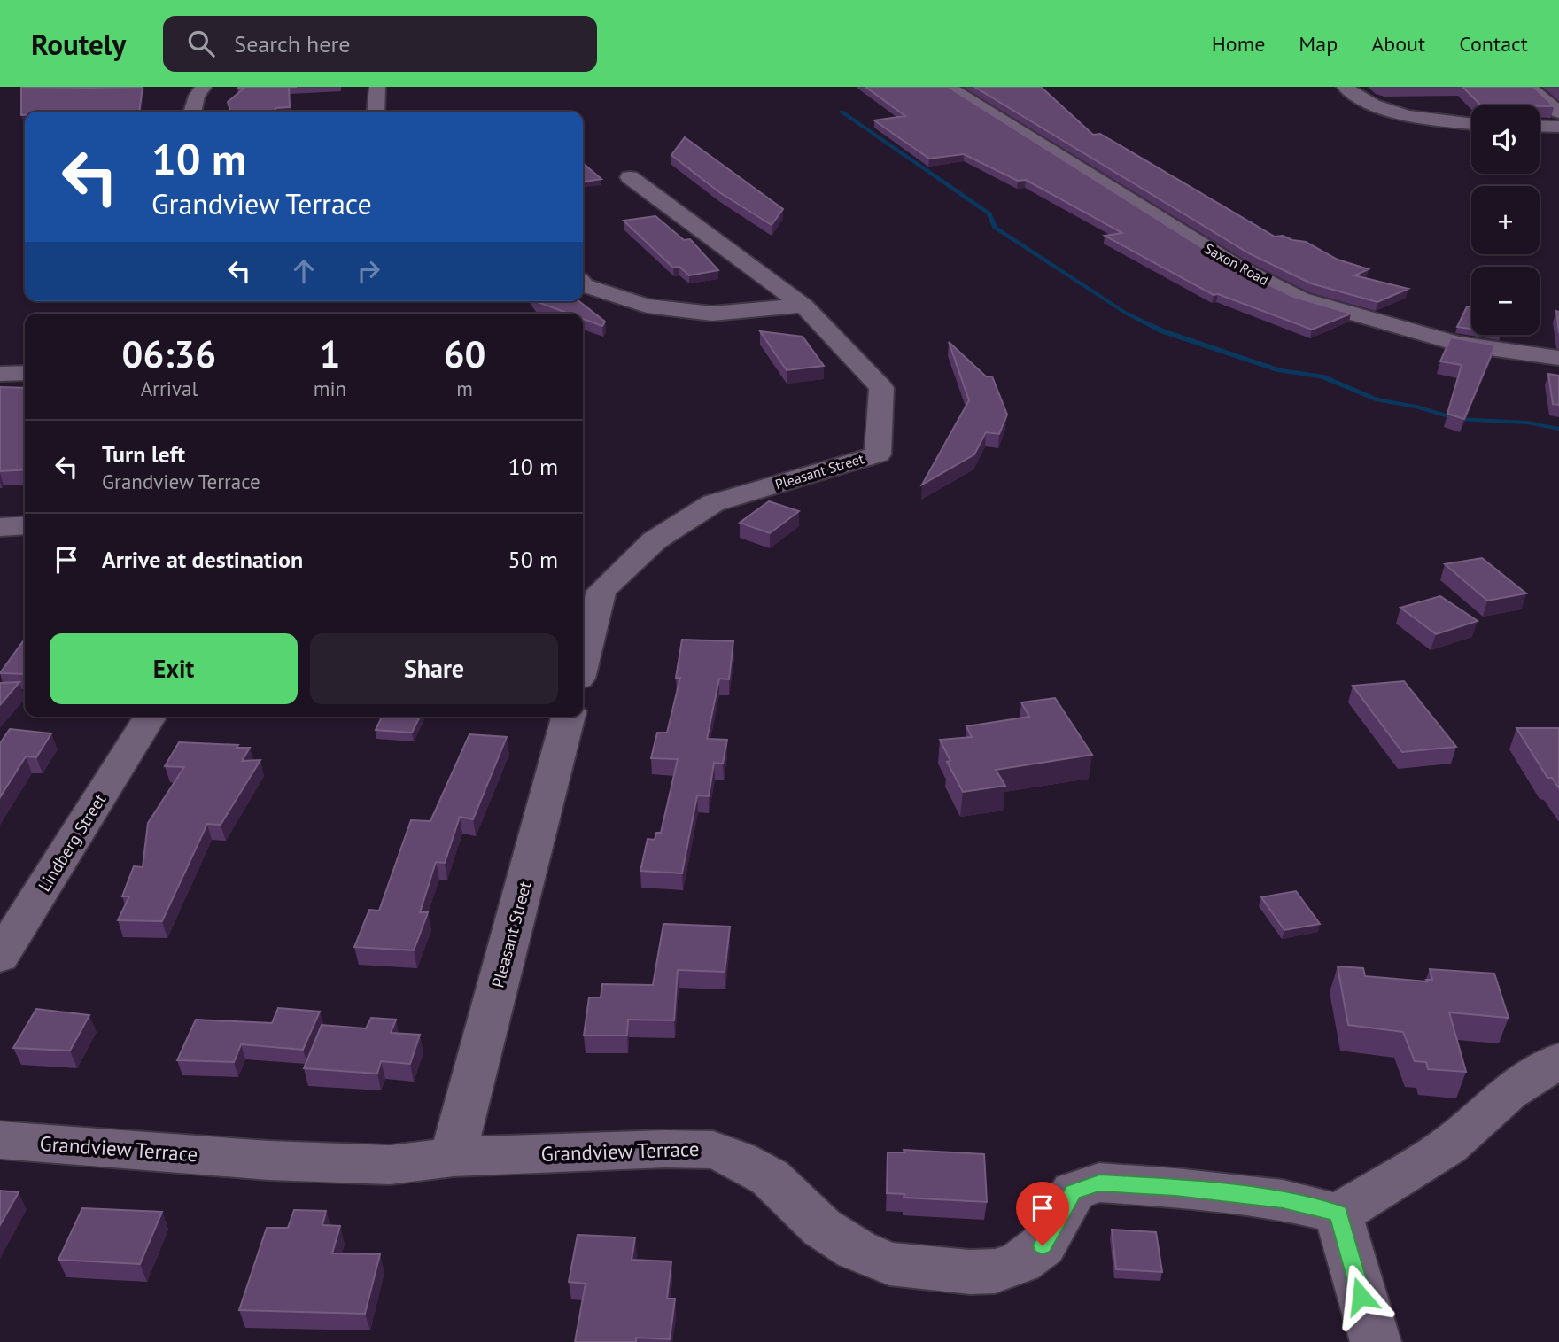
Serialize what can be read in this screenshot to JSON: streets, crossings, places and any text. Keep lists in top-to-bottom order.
{
  "streets": {
    "street": [
      "Saxon Road",
      "Pleasant Street",
      "Lindberg Street",
      "Grandview Terrace"
    ]
  },
  "crossings": [
    ["Pleasant Street", "Grandview Terrace"]
  ],
  "page": {
    "header": "Routely",
    "search": "Search here",
    "nav": [
      "Home",
      "Map",
      "About",
      "Contact"
    ],
    "map_buttons": ["+", "−"],
    "turn": ["10 m", "Grandview Terrace"],
    "eta": [
      "06:36",
      "Arrival",
      "1",
      "min",
      "60",
      "m"
    ],
    "list": [
      {
        "name": "Turn left",
        "note": "Grandview Terrace",
        "value": "10 m"
      },
      {
        "name": "Arrive at destination",
        "value": "50 m"
      }
    ],
    "buttons": ["Exit", "Share"]
  }
}
